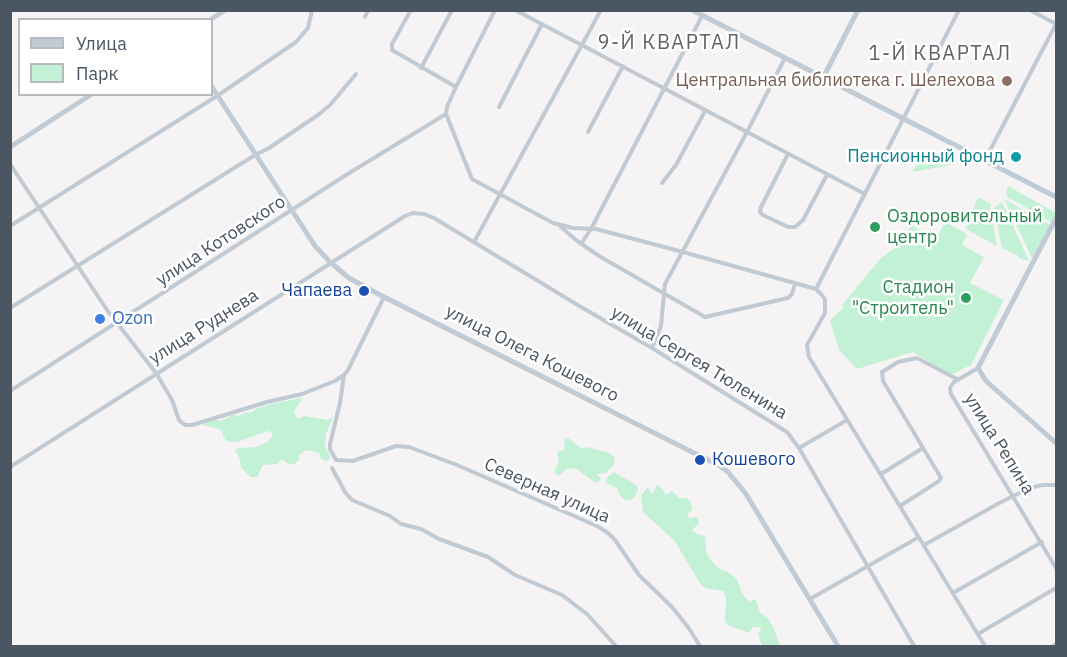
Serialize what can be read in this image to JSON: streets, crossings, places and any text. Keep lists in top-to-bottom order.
{
  "streets": {
    "street": [
      "улица Котовского",
      "улица Руднева",
      "улица Олега Кошевого",
      "улица Сергея Тюленина",
      "улица Репина",
      "Северная улица"
    ]
  },
  "crossings": [
    ["улица Котовского", "улица Олега Кошевого"],
    ["улица Руднева", "улица Олега Кошевого"],
    ["улица Руднева", "улица Сергея Тюленина"]
  ],
  "districts": ["9-Й КВАРТАЛ", "1-Й КВАРТАЛ"],
  "places": [
    "Центральная библиотека г. Шелехова",
    "Пенсионный фонд",
    "Оздоровительный центр",
    "Чапаева",
    "Стадион \"Строитель\"",
    "Ozon",
    "Кошевого"
  ],
  "legend": ["Улица", "Парк"]
}
